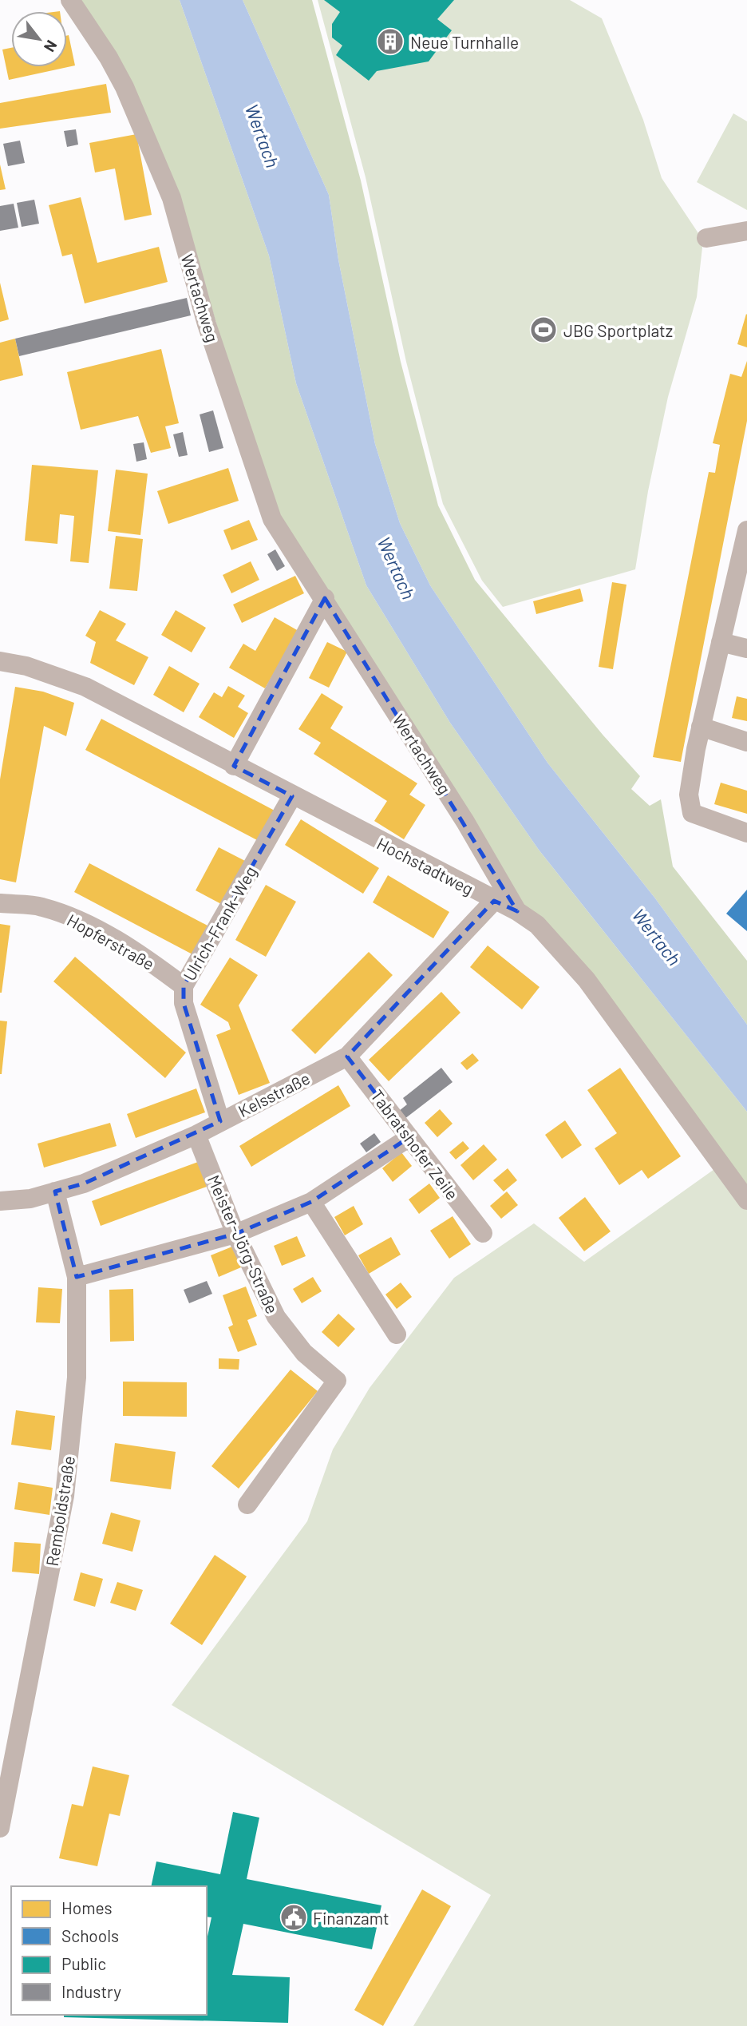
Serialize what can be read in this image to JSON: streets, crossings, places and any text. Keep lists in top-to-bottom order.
{
  "streets": {
    "street": [
      "Wertachweg",
      "Hochstadtweg",
      "Ulrich-Frank-Weg",
      "Hopferstraße",
      "Kelsstraße",
      "Tabratshofer Zeile",
      "Meister-Jörg-Straße",
      "Remboldstraße"
    ]
  },
  "crossings": [
    ["Wertachweg", "Hochstadtweg"],
    ["Hochstadtweg", "Ulrich-Frank-Weg"],
    ["Hochstadtweg", "Kelsstraße"],
    ["Ulrich-Frank-Weg", "Hopferstraße"],
    ["Ulrich-Frank-Weg", "Kelsstraße"],
    ["Kelsstraße", "Tabratshofer Zeile"],
    ["Kelsstraße", "Meister-Jörg-Straße"],
    ["Kelsstraße", "Remboldstraße"]
  ],
  "water": ["Wertach"],
  "places": {
    "building": ["Neue Turnhalle"],
    "sports": ["JBG Sportplatz"],
    "public building": ["Finanzamt"]
  },
  "legend": [
    "Homes",
    "Schools",
    "Public",
    "Industry"
  ],
  "north": "bottom right"
}
